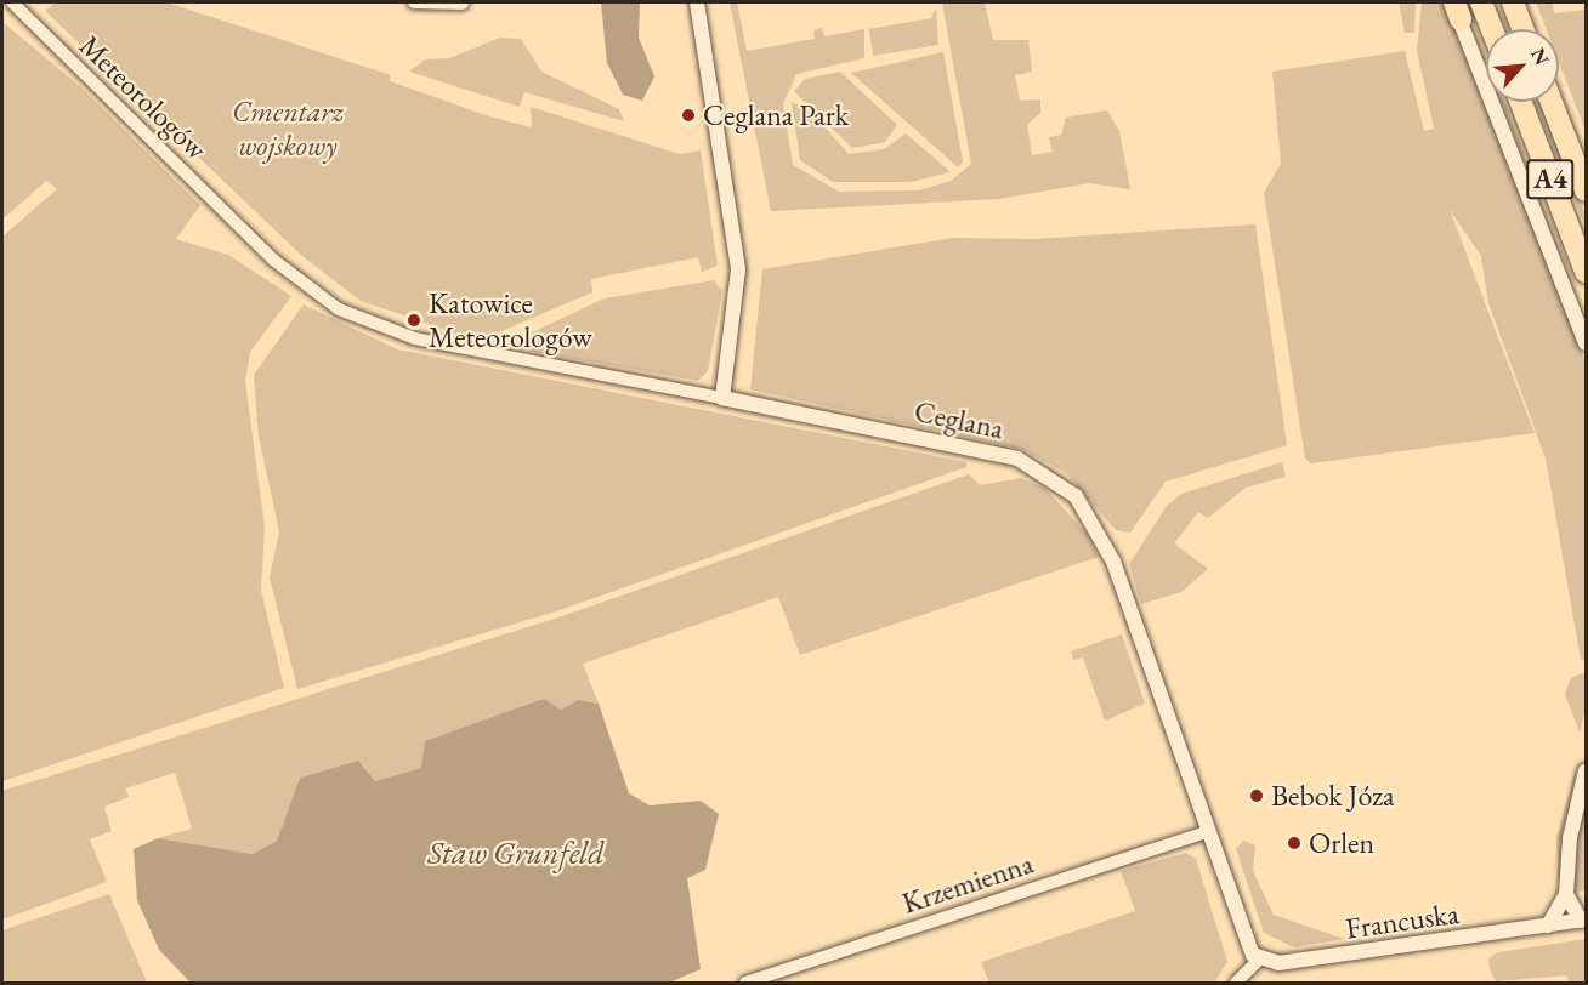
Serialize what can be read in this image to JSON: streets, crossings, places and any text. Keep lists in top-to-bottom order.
{
  "streets": {
    "highway": ["A4"],
    "street": [
      "Meteorologów",
      "Ceglana",
      "Krzemienna",
      "Francuska"
    ]
  },
  "crossings": [
    ["Meteorologów", "Ceglana"],
    ["Ceglana", "Krzemienna"],
    ["Ceglana", "Francuska"]
  ],
  "water": ["Staw Grunfeld"],
  "parks": ["Cmentarz wojskowy"],
  "places": [
    "Ceglana Park",
    "Katowice Meteorologów",
    "Bebok Józa",
    "Orlen"
  ],
  "north": "top right"
}
